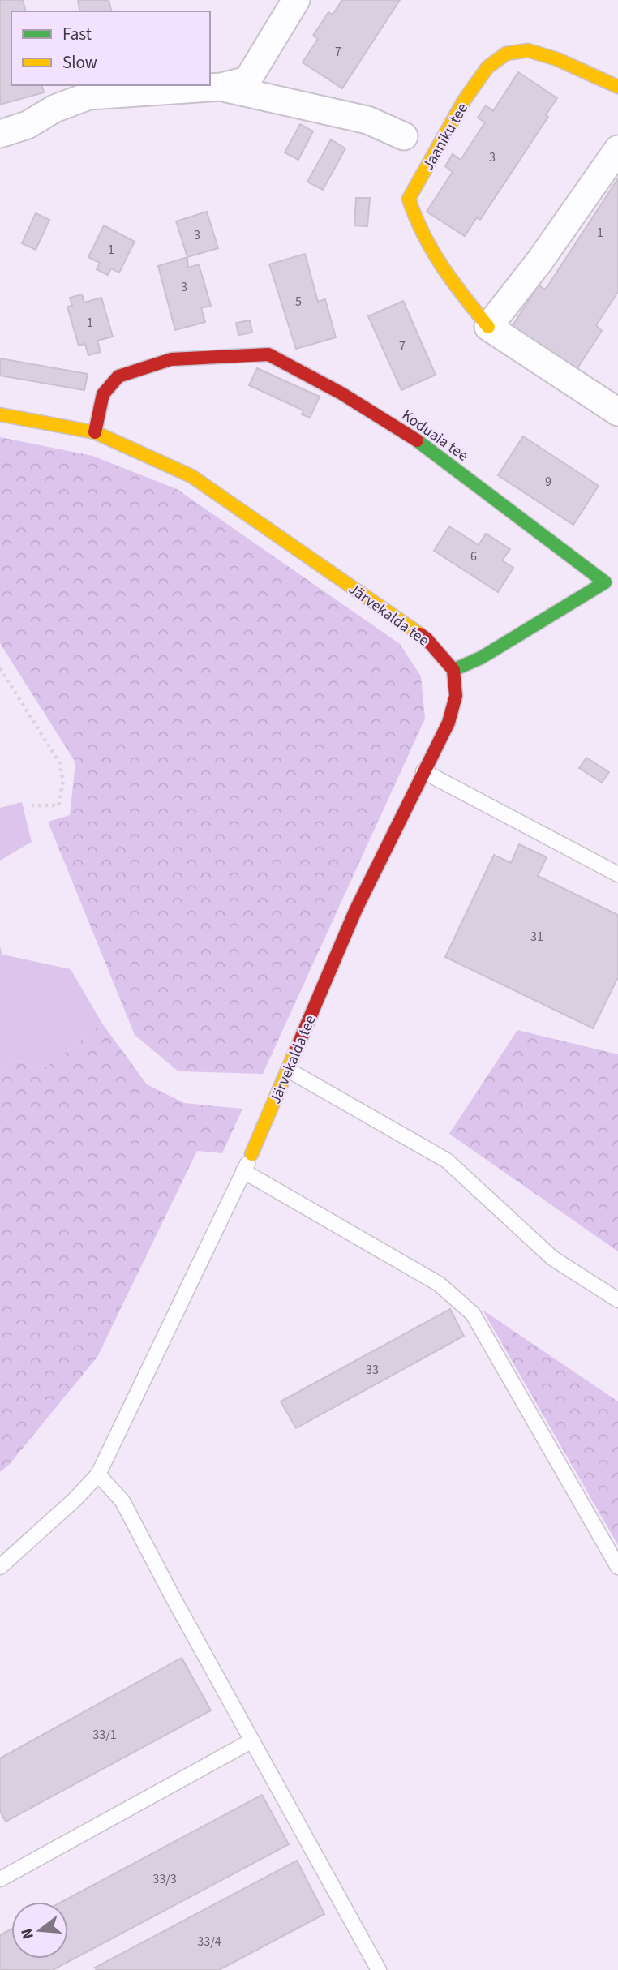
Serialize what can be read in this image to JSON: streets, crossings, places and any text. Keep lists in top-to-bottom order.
{
  "streets": {
    "street": ["Jaaniku tee", "Koduaia tee", "Järvekalda tee"]
  },
  "crossings": [
    ["Koduaia tee", "Järvekalda tee"]
  ],
  "house_numbers": [
    "7",
    "3",
    "1",
    "3",
    "1",
    "3",
    "5",
    "1",
    "7",
    "9",
    "6",
    "31",
    "33",
    "33/1",
    "33/3",
    "33/4"
  ],
  "legend": ["Fast", "Slow"],
  "north": "left"
}
